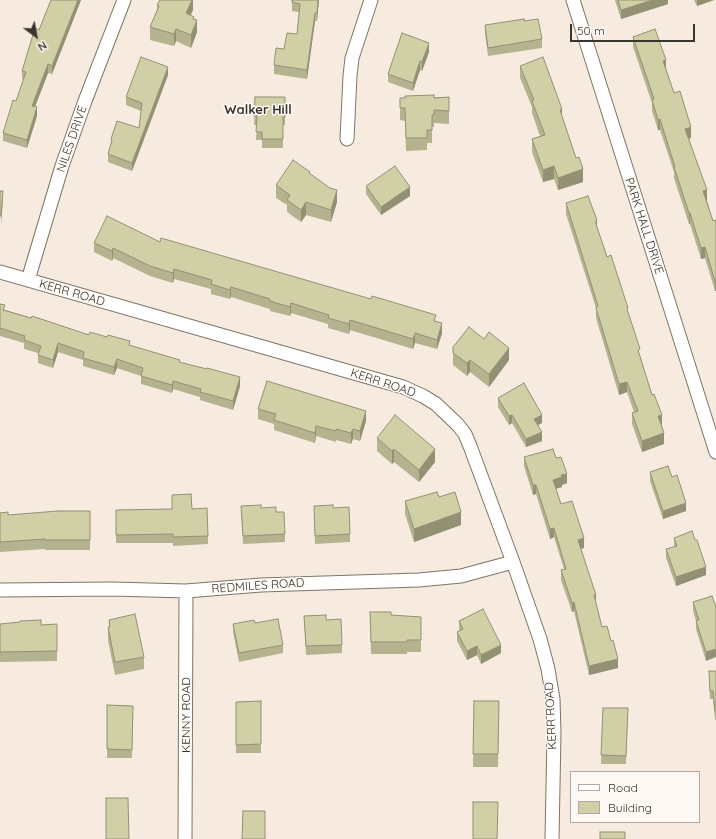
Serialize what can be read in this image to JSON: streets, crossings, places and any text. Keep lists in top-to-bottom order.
{
  "streets": {
    "street": [
      "NILES DRIVE",
      "PARK HALL DRIVE",
      "KERR ROAD",
      "REDMILES ROAD",
      "KENNY ROAD"
    ]
  },
  "crossings": [
    ["NILES DRIVE", "KERR ROAD"],
    ["KERR ROAD", "REDMILES ROAD"],
    ["REDMILES ROAD", "KENNY ROAD"]
  ],
  "districts": ["Walker Hill"],
  "legend": ["Road", "Building"],
  "scale_bar": "50 m",
  "north": "bottom right"
}
